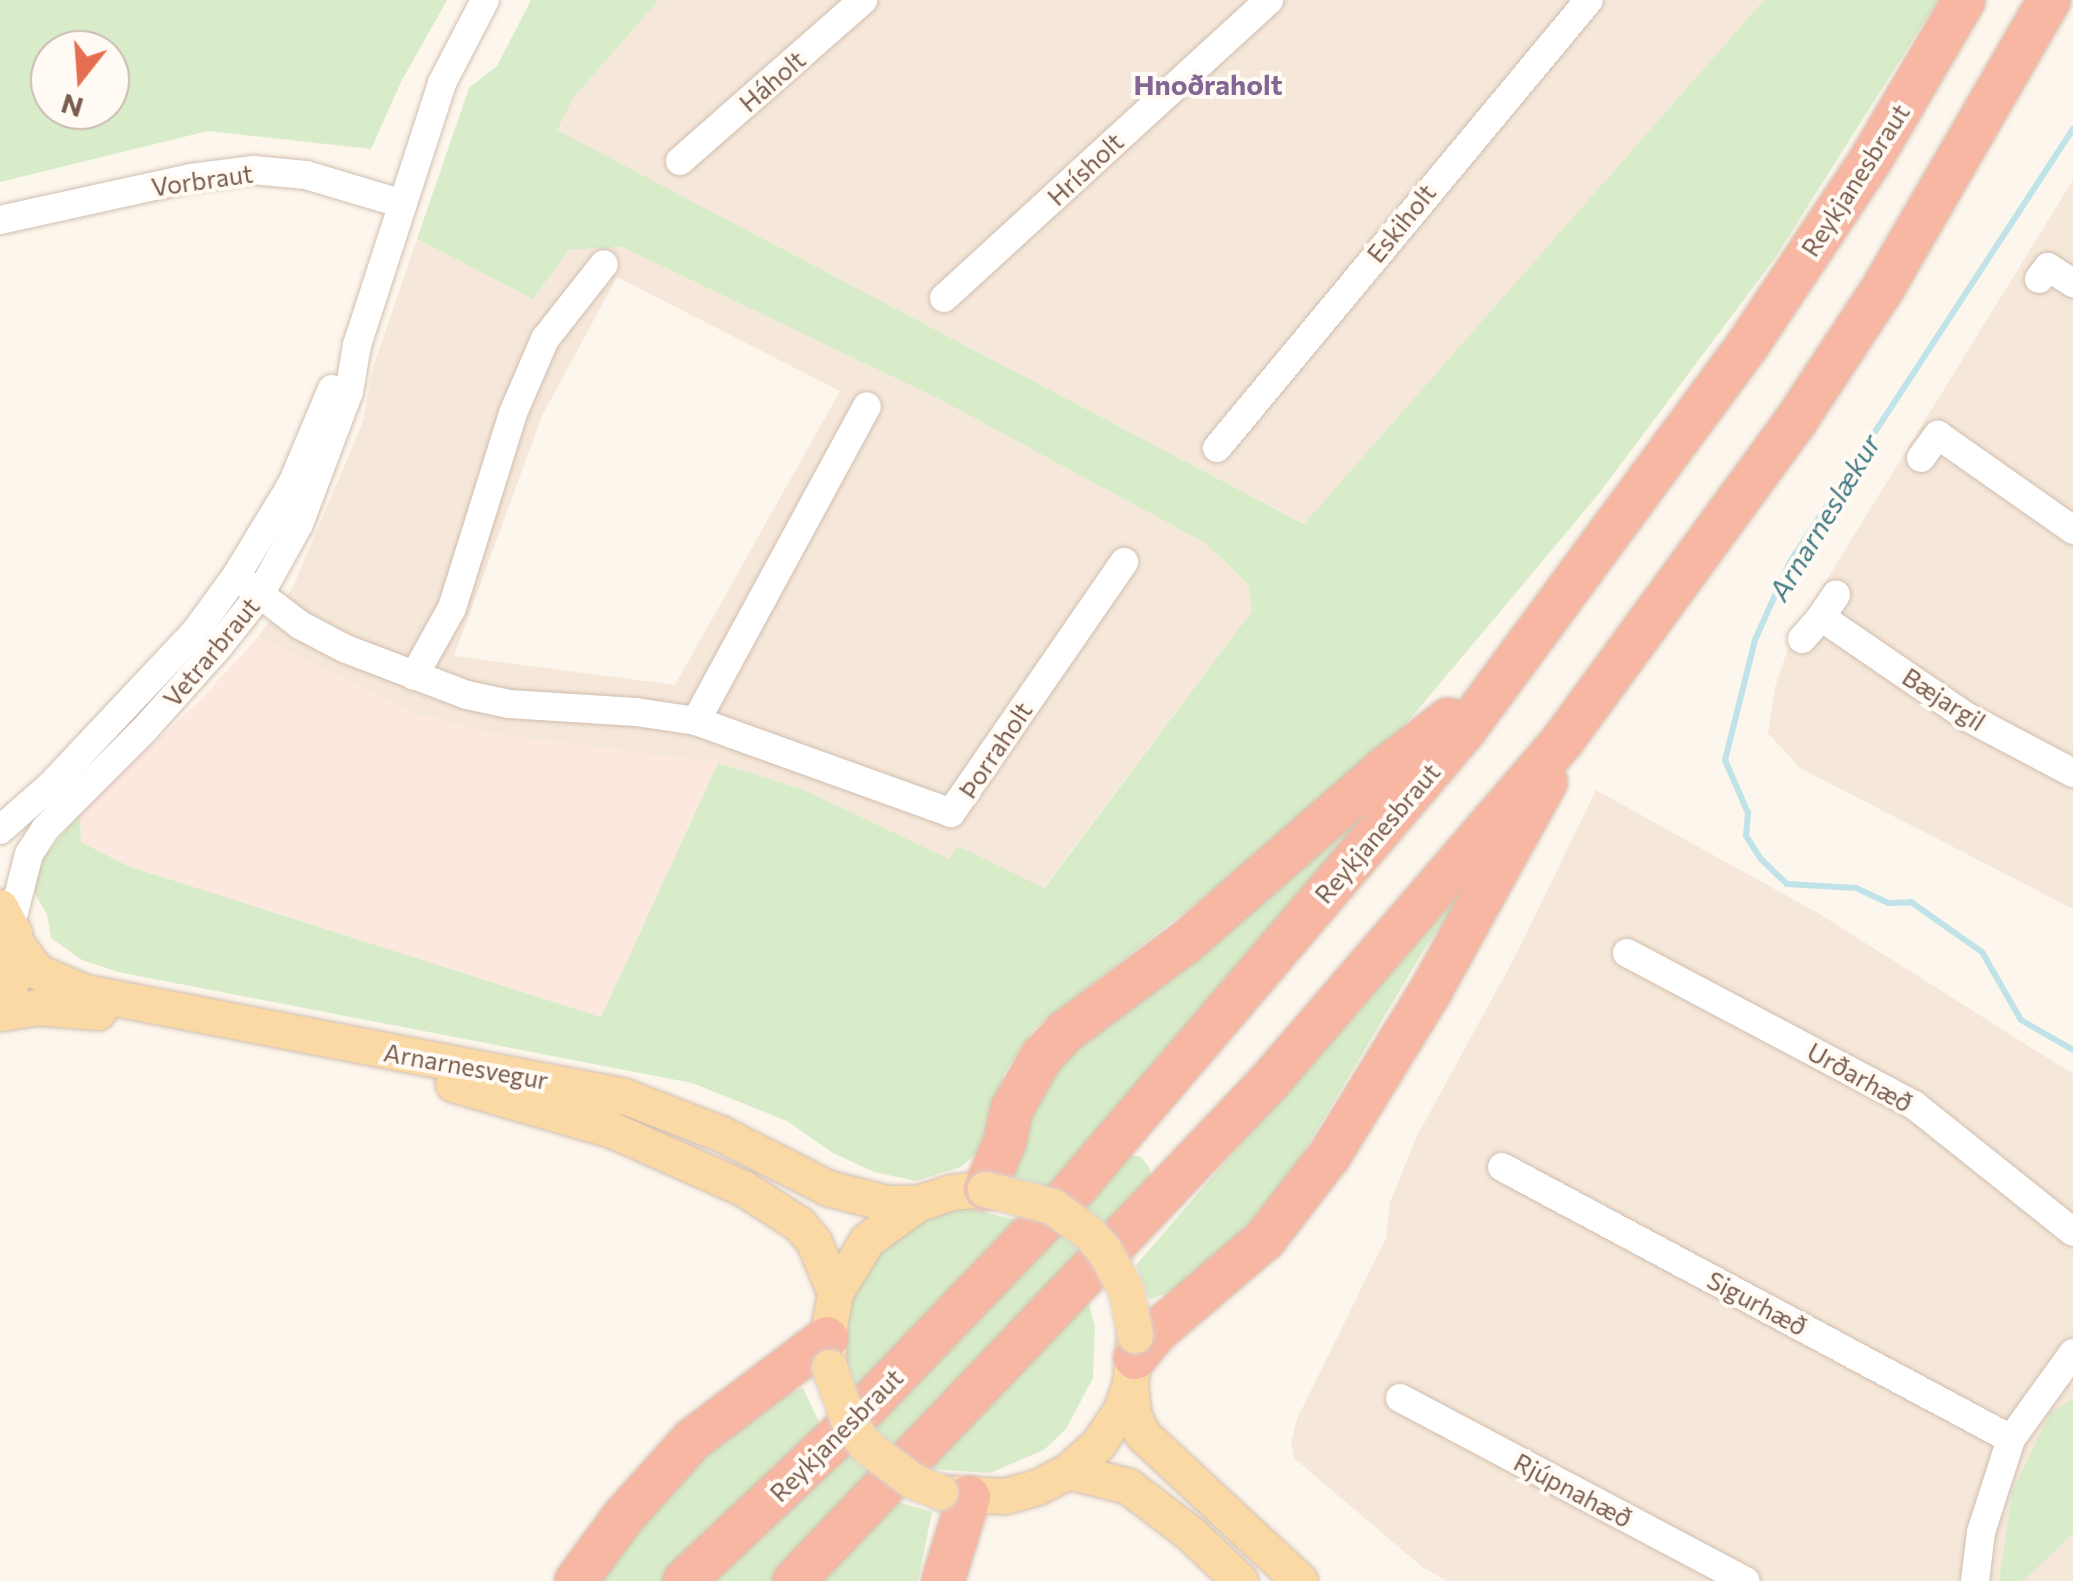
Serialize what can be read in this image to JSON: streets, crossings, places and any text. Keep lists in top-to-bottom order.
{
  "streets": {
    "highway": ["Reykjanesbraut"],
    "main road": ["Arnarnesvegur"],
    "street": [
      "Háholt",
      "Hrísholt",
      "Vorbraut",
      "Eskiholt",
      "Vetrarbraut",
      "Bæjargil",
      "Þorraholt",
      "Urðarhæð",
      "Sigurhæð",
      "Rjúpnahæð"
    ]
  },
  "crossings": [
    ["Vorbraut", "Vetrarbraut"],
    ["Vetrarbraut", "Þorraholt"],
    ["Vetrarbraut", "Arnarnesvegur"]
  ],
  "districts": ["Hnoðraholt"],
  "water": ["Arnarneslækur"],
  "north": "bottom"
}
